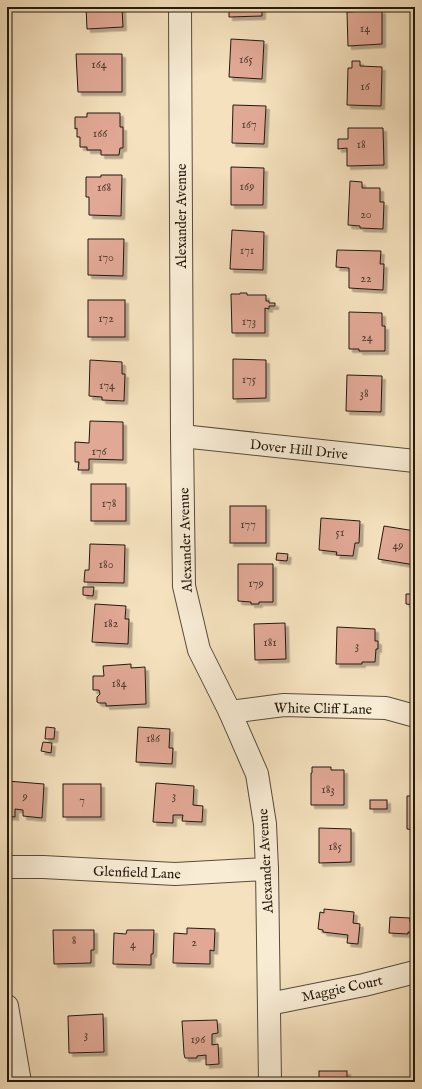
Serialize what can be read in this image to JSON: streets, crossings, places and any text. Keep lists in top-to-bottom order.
{
  "streets": {
    "street": [
      "Alexander Avenue",
      "Dover Hill Drive",
      "White Cliff Lane",
      "Glenfield Lane",
      "Maggie Court"
    ]
  },
  "crossings": [
    ["Alexander Avenue", "Dover Hill Drive"],
    ["Alexander Avenue", "White Cliff Lane"],
    ["Alexander Avenue", "Glenfield Lane"],
    ["Alexander Avenue", "Maggie Court"]
  ],
  "house_numbers": [
    "14",
    "165",
    "164",
    "16",
    "167",
    "166",
    "18",
    "169",
    "168",
    "20",
    "171",
    "170",
    "22",
    "172",
    "173",
    "24",
    "175",
    "174",
    "38",
    "176",
    "178",
    "177",
    "51",
    "49",
    "180",
    "179",
    "182",
    "181",
    "3",
    "184",
    "186",
    "183",
    "3",
    "9",
    "7",
    "185",
    "8",
    "2",
    "4",
    "3",
    "196"
  ]
}
